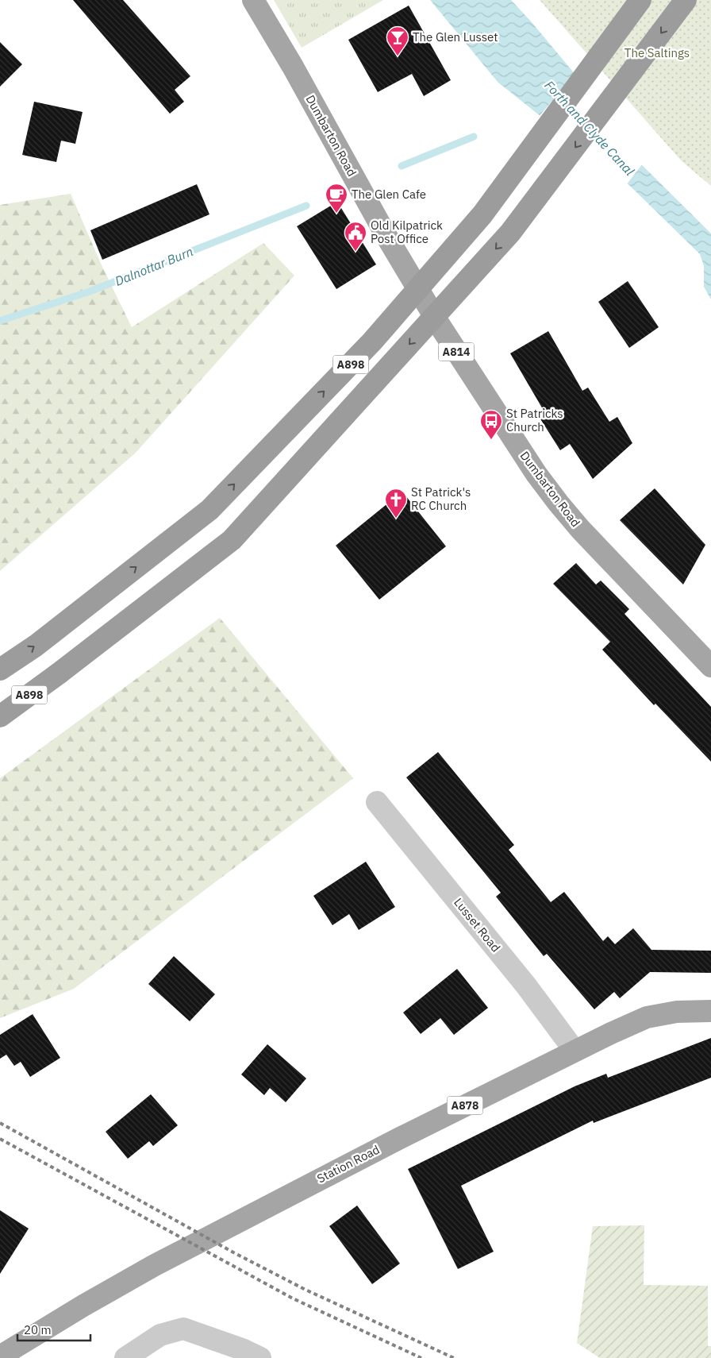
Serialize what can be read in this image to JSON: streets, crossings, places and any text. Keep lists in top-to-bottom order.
{
  "streets": {
    "highway": ["A898"],
    "main road": [
      "Dumbarton Road",
      "A814",
      "A878",
      "Station Road"
    ],
    "street": ["Lusset Road"]
  },
  "crossings": [
    ["Lusset Road", "Station Road"]
  ],
  "water": ["Forth and Clyde Canal", "Dalnottar Burn"],
  "parks": ["The Saltings"],
  "places": {
    "bar": ["The Glen Lusset"],
    "cafe": ["The Glen Cafe"],
    "public building": ["Old Kilpatrick Post Office"],
    "bus stop": ["St Patricks Church"],
    "church": ["St Patrick's RC Church"]
  },
  "scale_bar": "20 m"
}
